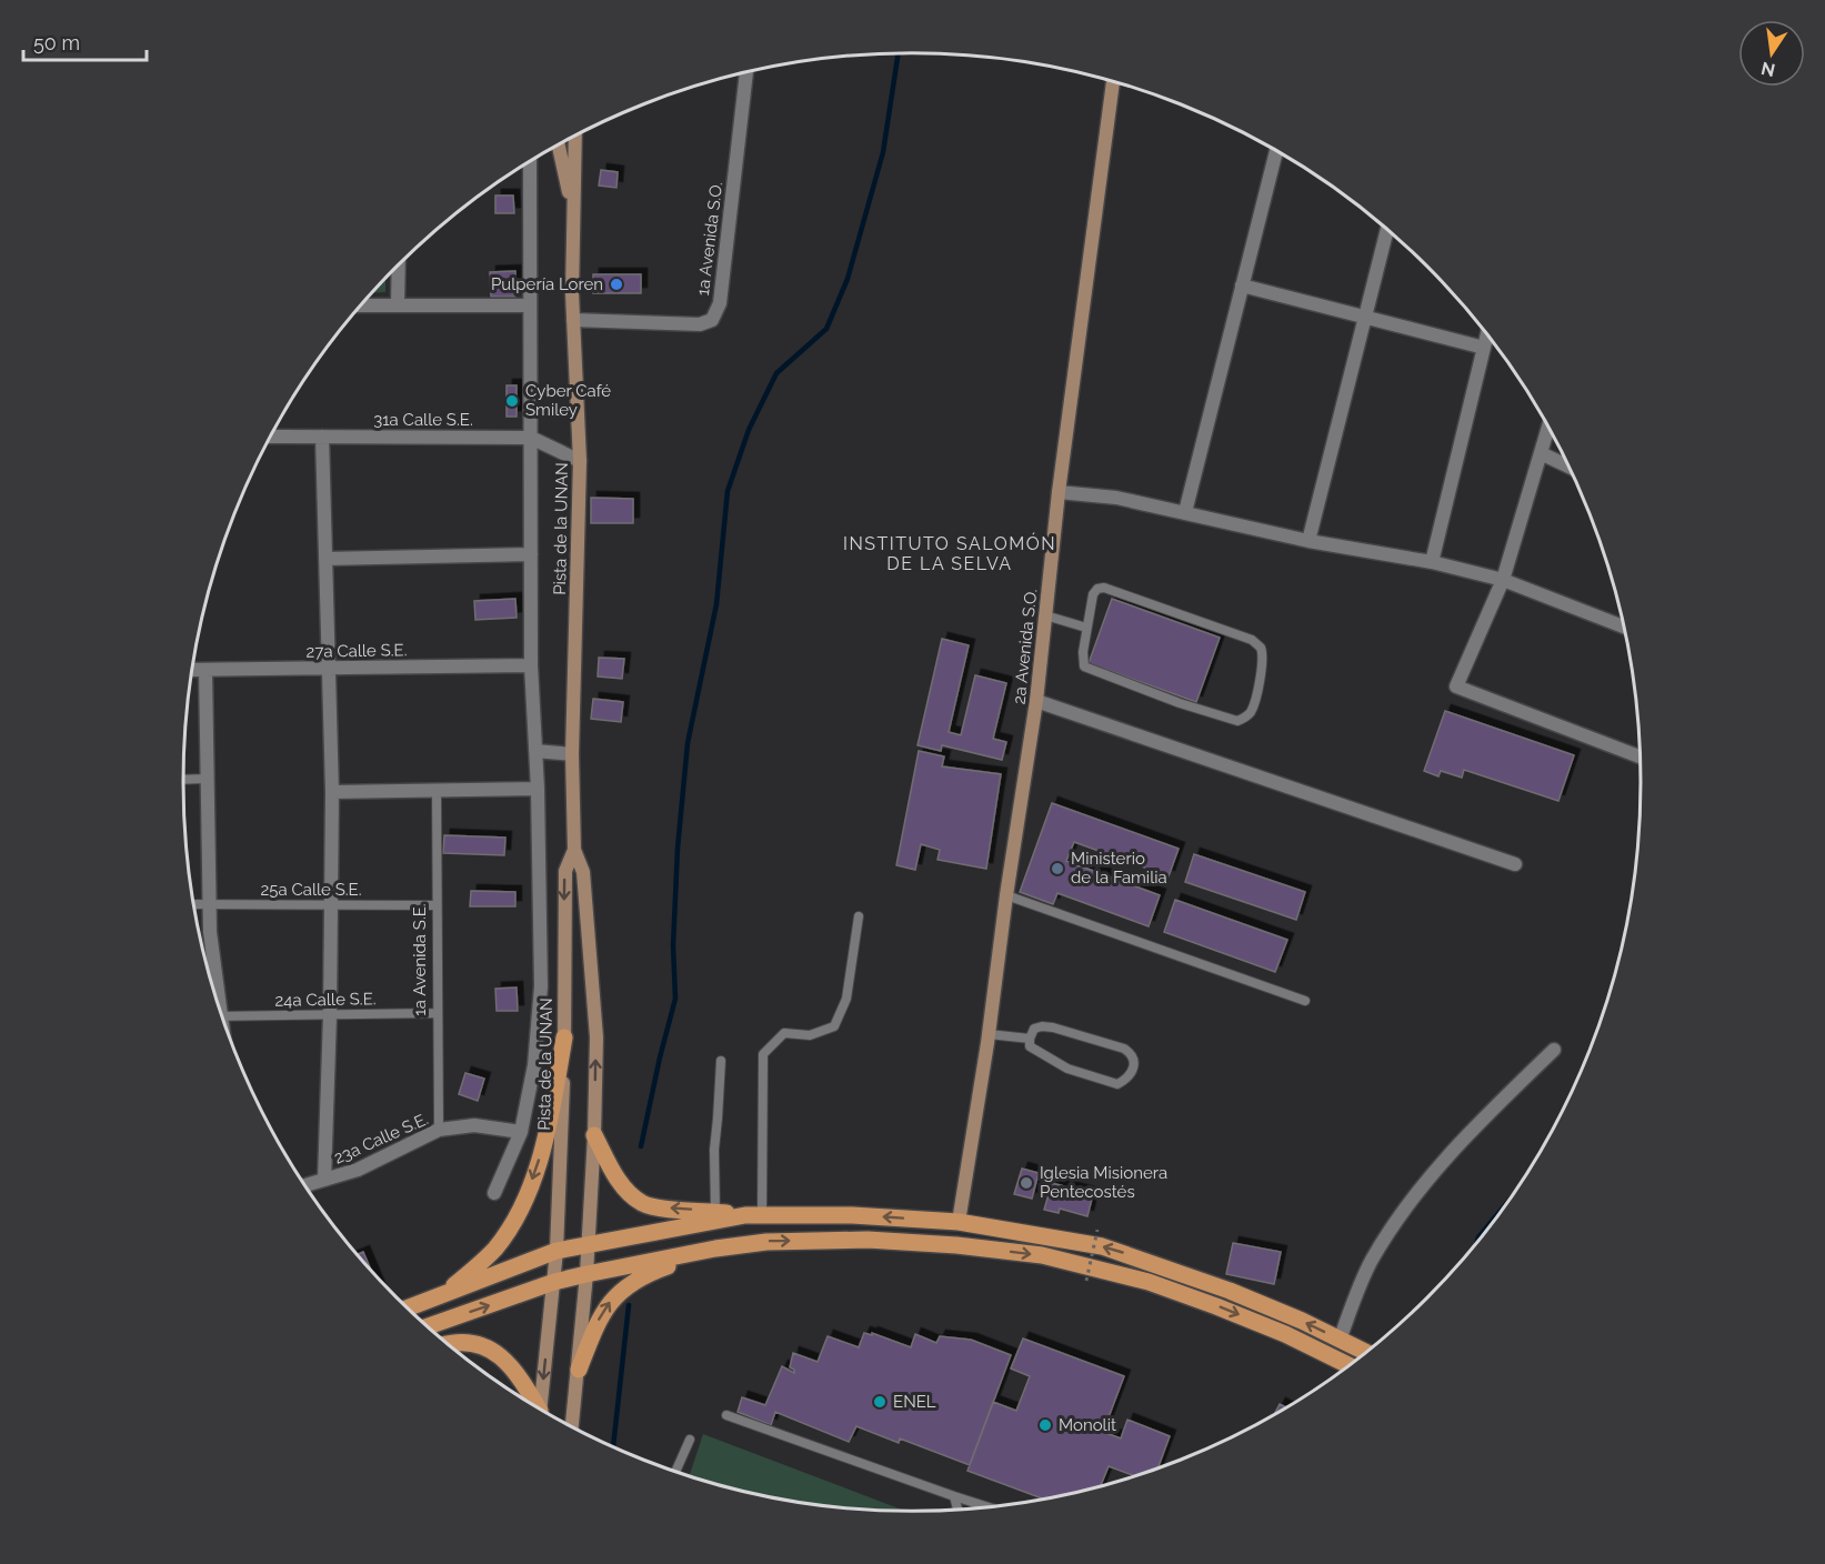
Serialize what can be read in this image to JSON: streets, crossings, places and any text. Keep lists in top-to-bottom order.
{
  "streets": {
    "main road": ["Pista de la UNAN", "2a Avenida S.O."],
    "street": [
      "1a Avenida S.O.",
      "31a Calle S.E.",
      "27a Calle S.E.",
      "23a Calle S.E."
    ],
    "lane": ["25a Calle S.E.", "1a Avenida S.E.", "24a Calle S.E."]
  },
  "crossings": [
    ["1a Avenida S.O.", "Pista de la UNAN"],
    ["31a Calle S.E.", "Pista de la UNAN"],
    ["25a Calle S.E.", "1a Avenida S.E."],
    ["1a Avenida S.E.", "24a Calle S.E."],
    ["1a Avenida S.E.", "23a Calle S.E."]
  ],
  "districts": ["INSTITUTO SALOMÓN DE LA SELVA"],
  "places": [
    "Pulpería Loren",
    "Cyber Café Smiley",
    "Ministerio de la Familia",
    "Iglesia Misionera Pentecostés",
    "ENEL",
    "Monolit"
  ],
  "scale_bar": "50 m",
  "north": "bottom"
}
